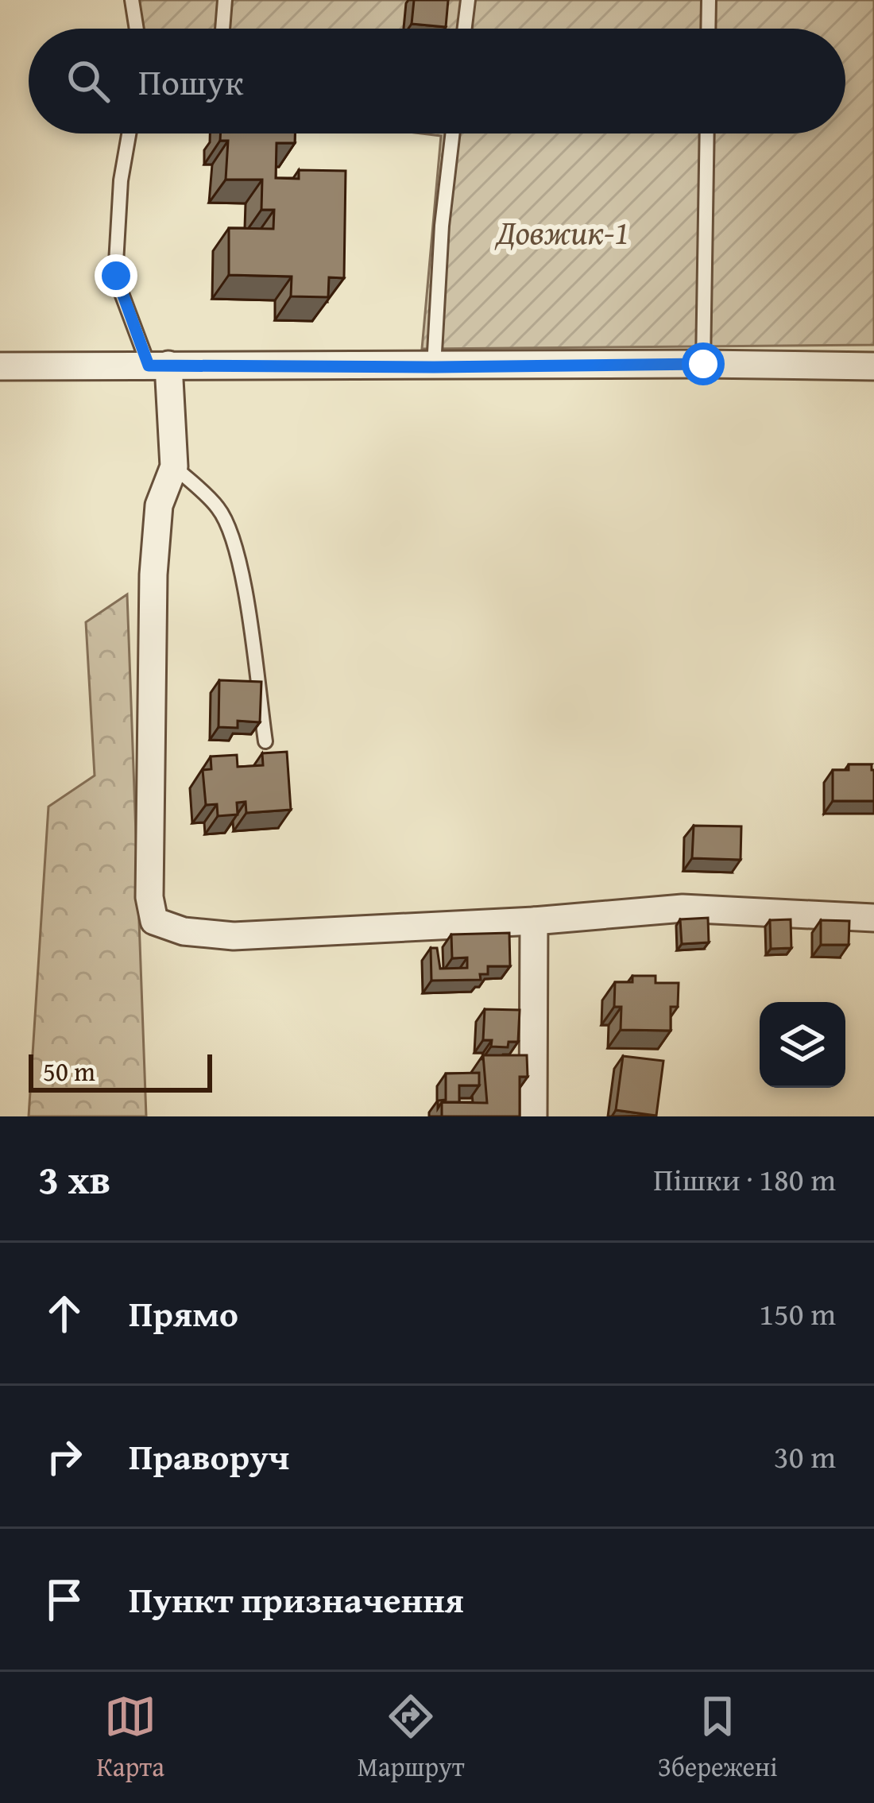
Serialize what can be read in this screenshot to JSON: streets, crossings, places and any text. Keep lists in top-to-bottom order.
{
  "parks": ["Довжик-1"],
  "scale_bar": "50 m",
  "page": {
    "search": "Пошук",
    "scale": "50 m",
    "heading": ["3 хв", "Пішки · 180 m"],
    "list": [
      ["Прямо", "150 m"],
      ["Праворуч", "30 m"],
      "Пункт призначення"
    ],
    "nav": ["Карта", "Маршрут", "Збережені"]
  }
}
